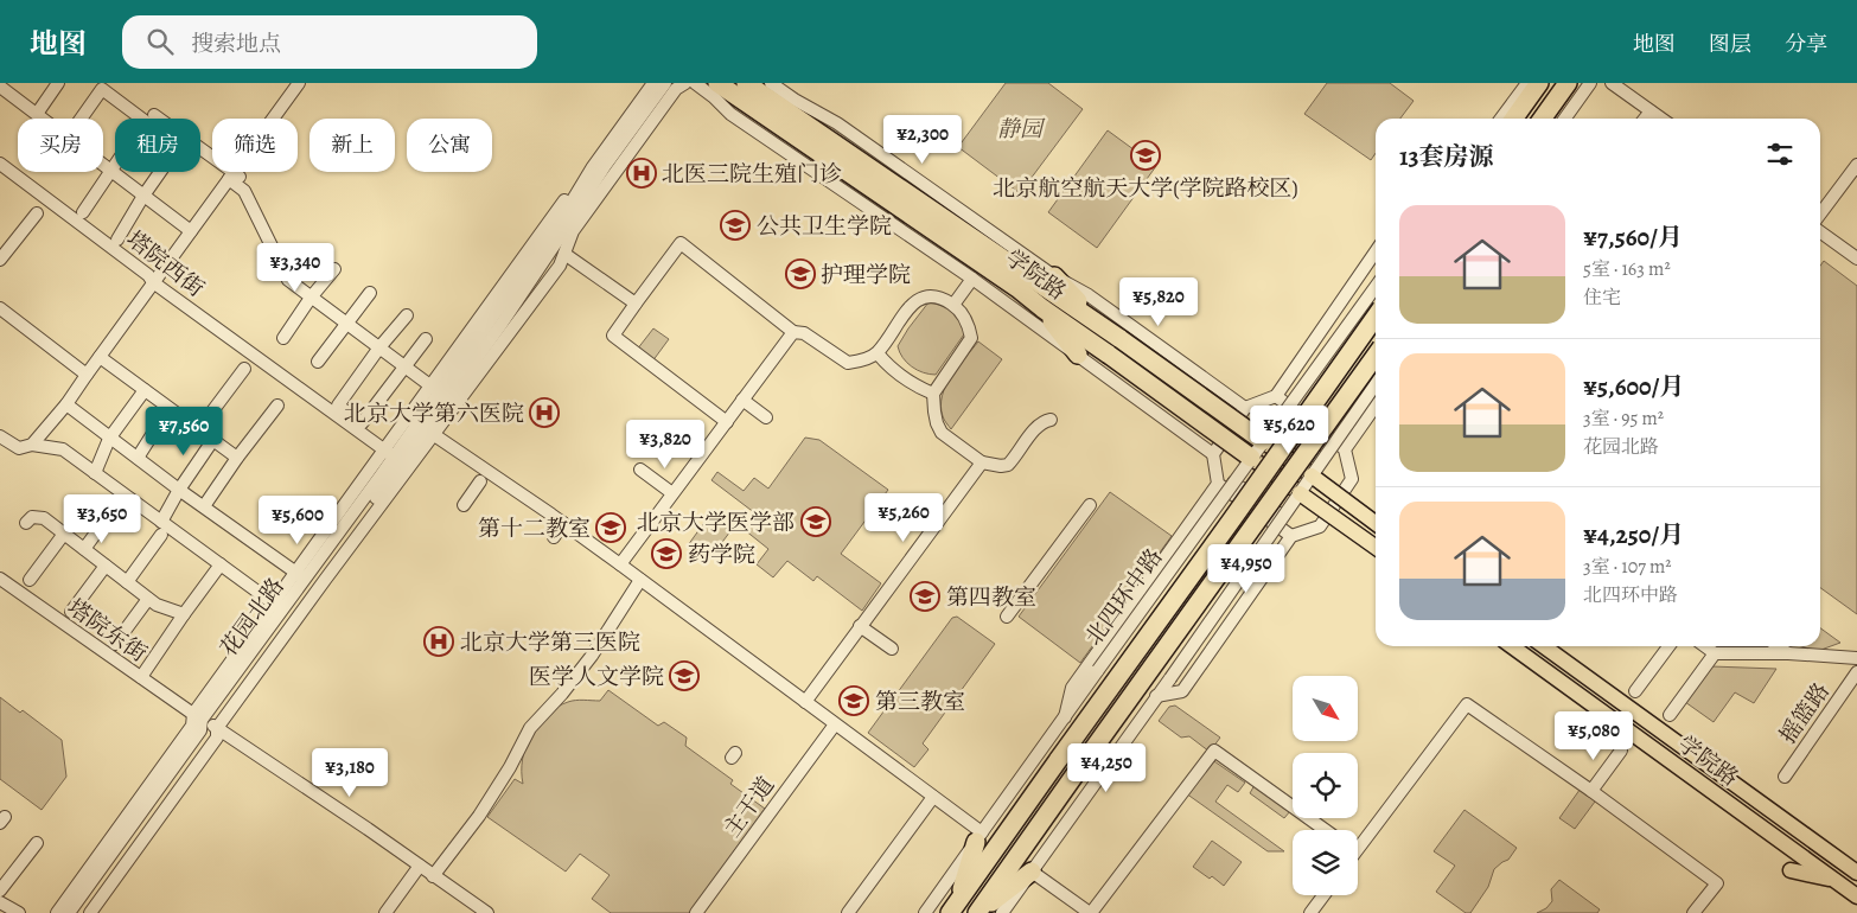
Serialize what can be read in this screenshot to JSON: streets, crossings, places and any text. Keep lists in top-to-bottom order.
{
  "streets": {
    "highway": ["学院路", "北四环中路"],
    "street": [
      "塔院西街",
      "花园北路",
      "塔院东街",
      "摇篮路",
      "主干道"
    ]
  },
  "crossings": [
    ["塔院西街", "花园北路"],
    ["学院路", "北四环中路"],
    ["花园北路", "塔院东街"]
  ],
  "parks": ["静园"],
  "places": {
    "school or university": [
      "北京航空航天大学(学院路校区)",
      "公共卫生学院",
      "护理学院",
      "北京大学医学部",
      "第十二教室",
      "药学院",
      "第四教室",
      "医学人文学院",
      "第三教室"
    ],
    "hospital": ["北医三院生殖门诊", "北京大学第六医院", "北京大学第三医院"]
  },
  "north": "bottom right",
  "page": {
    "header": "地图",
    "search": "搜索地点",
    "nav": ["地图", "图层", "分享"],
    "price": [
      "¥2,300",
      "¥3,340",
      "¥5,820",
      "¥5,620",
      "¥7,560",
      "¥3,820",
      "¥5,260",
      "¥3,650",
      "¥5,600",
      "¥4,950",
      "¥5,080",
      "¥4,250",
      "¥3,180"
    ],
    "chip": [
      "买房",
      "租房",
      "筛选",
      "新上",
      "公寓"
    ],
    "heading": "13套房源",
    "list": [
      {
        "name": "¥7,560/月",
        "note": "5室 · 163 m² · 住宅"
      },
      {
        "name": "¥5,600/月",
        "note": "3室 · 95 m² · 花园北路"
      },
      {
        "name": "¥4,250/月",
        "note": "3室 · 107 m² · 北四环中路"
      }
    ]
  }
}
